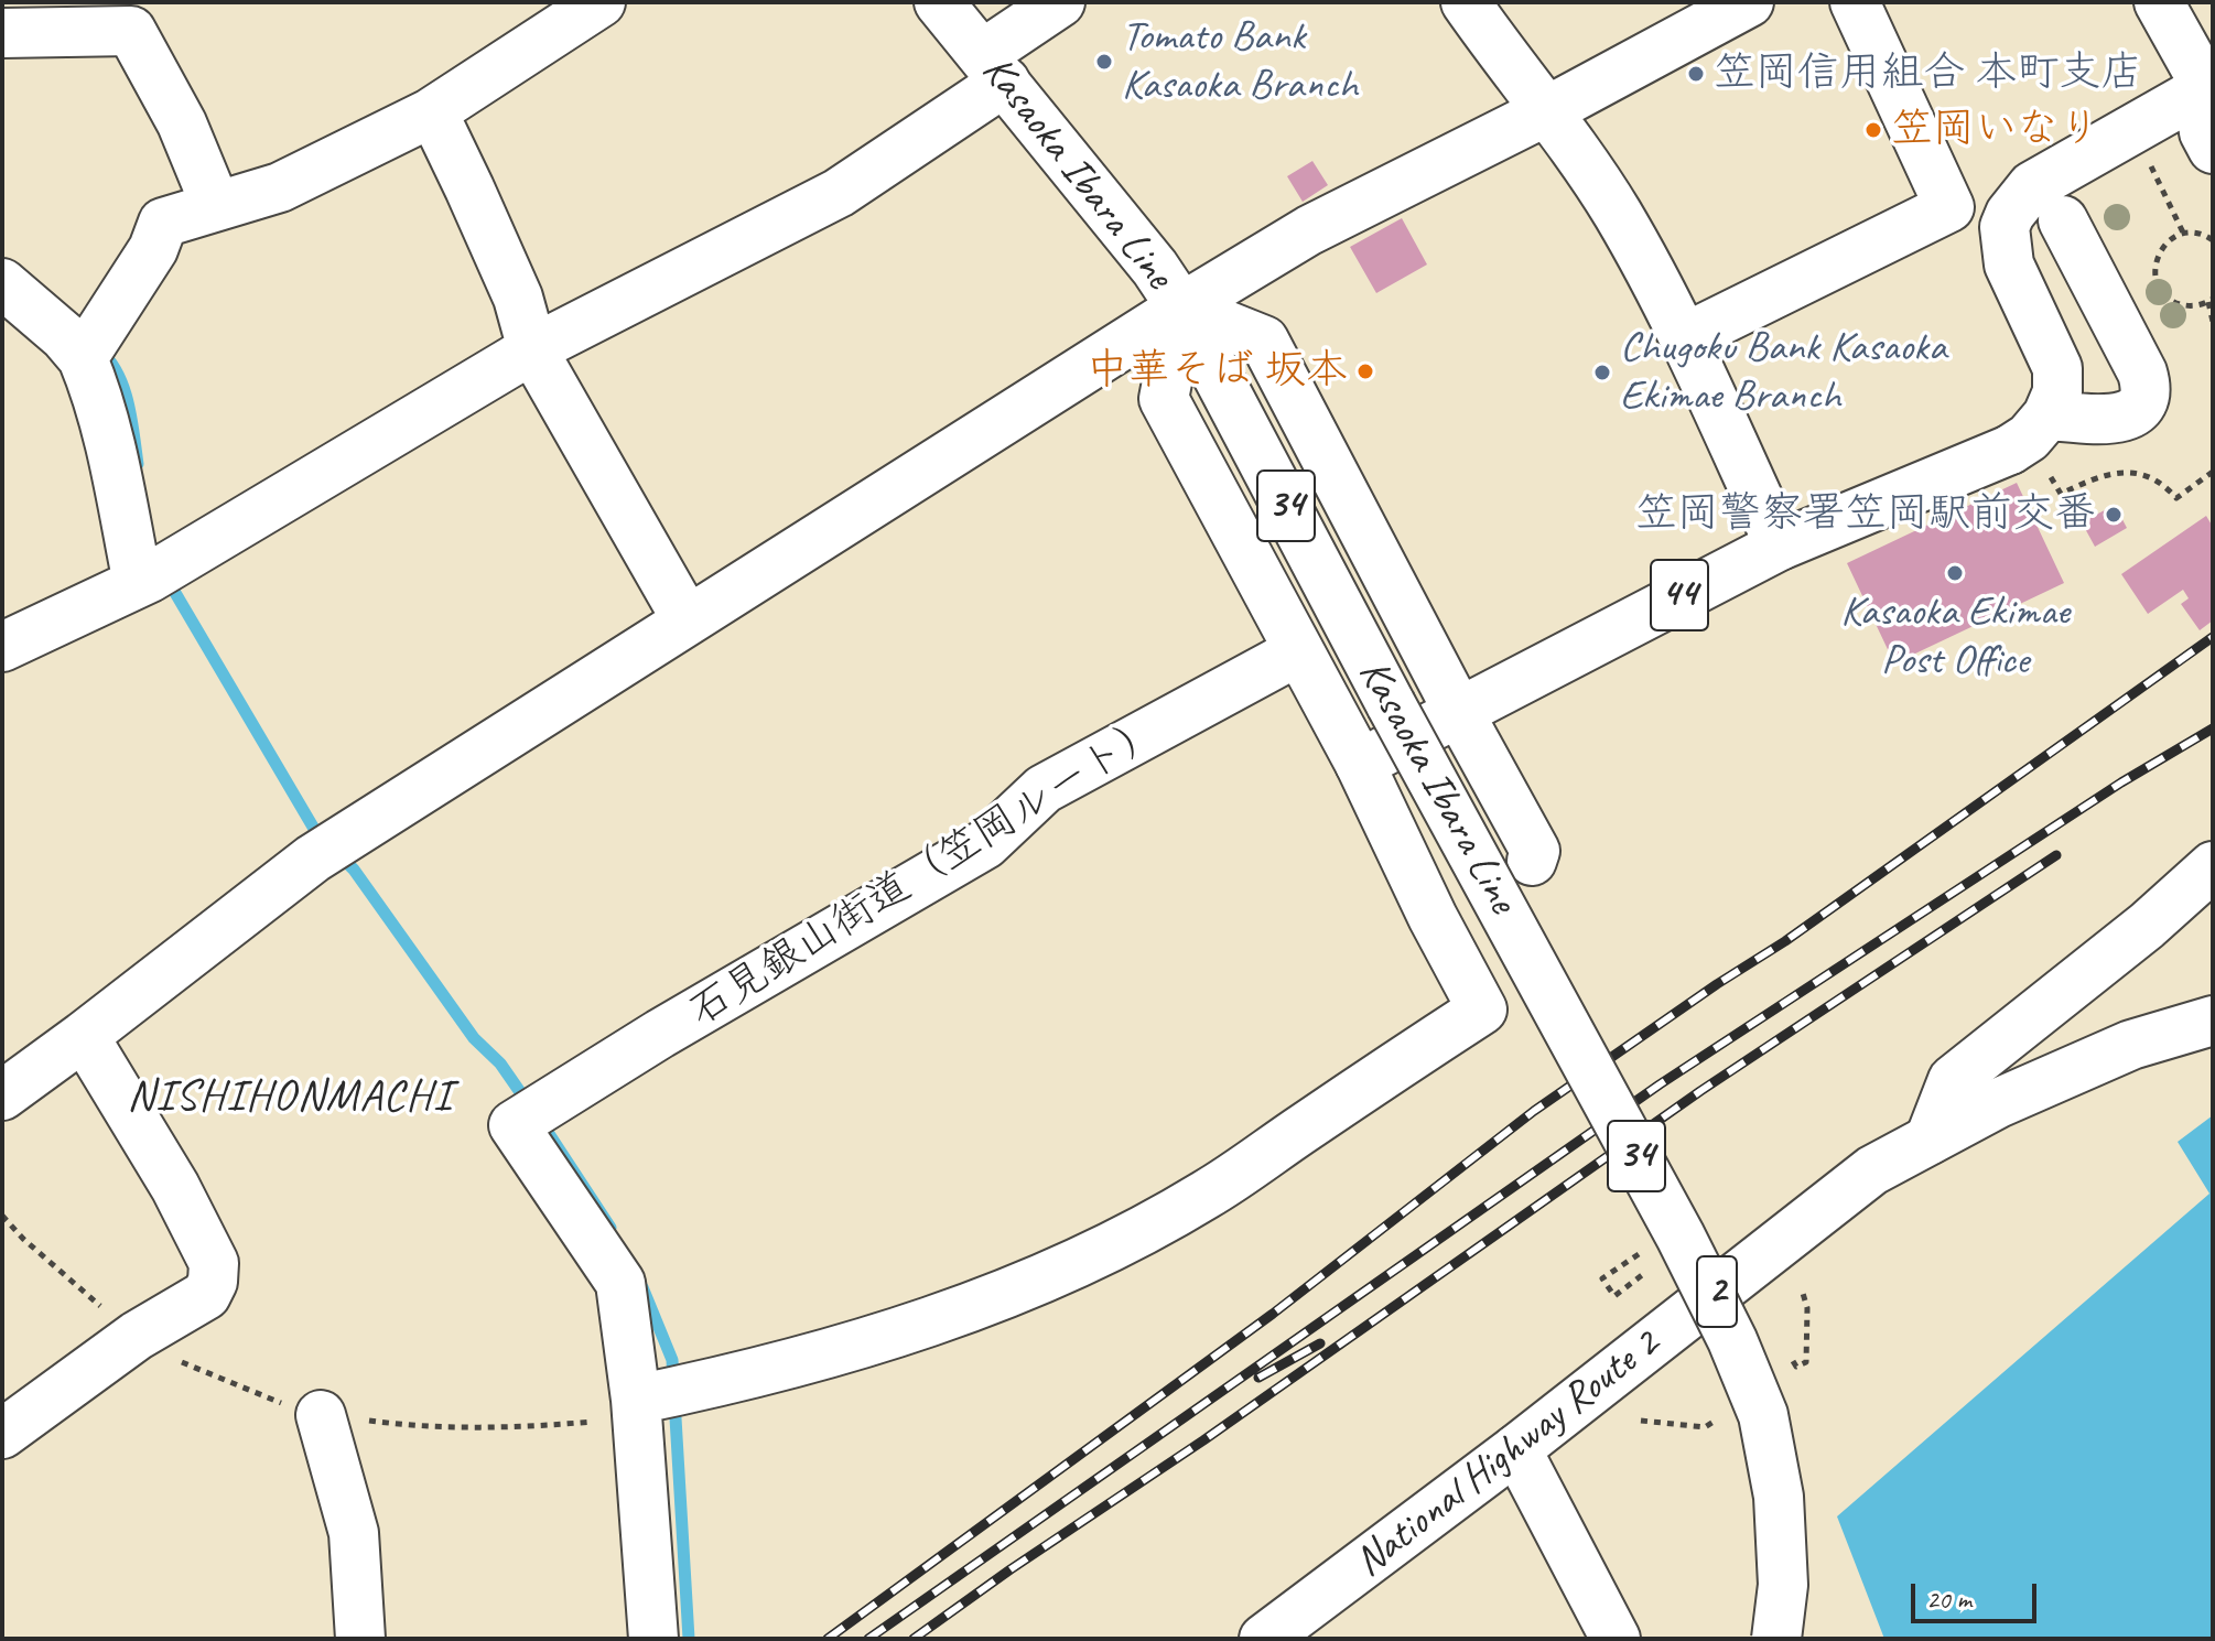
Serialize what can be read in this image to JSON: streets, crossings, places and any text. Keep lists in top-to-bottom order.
{
  "streets": {
    "main road": [
      "Kasaoka Ibara Line",
      "34",
      "44",
      "石見銀山街道（笠岡ルート）",
      "2",
      "National Highway Route 2"
    ]
  },
  "districts": ["NISHIHONMACHI"],
  "places": [
    "Tomato Bank Kasaoka Branch",
    "笠岡信用組合 本町支店",
    "笠岡いなり",
    "中華そば 坂本",
    "Chugoku Bank Kasaoka Ekimae Branch",
    "笠岡警察署笠岡駅前交番",
    "Kasaoka Ekimae Post Office"
  ],
  "scale_bar": "20 m"
}
